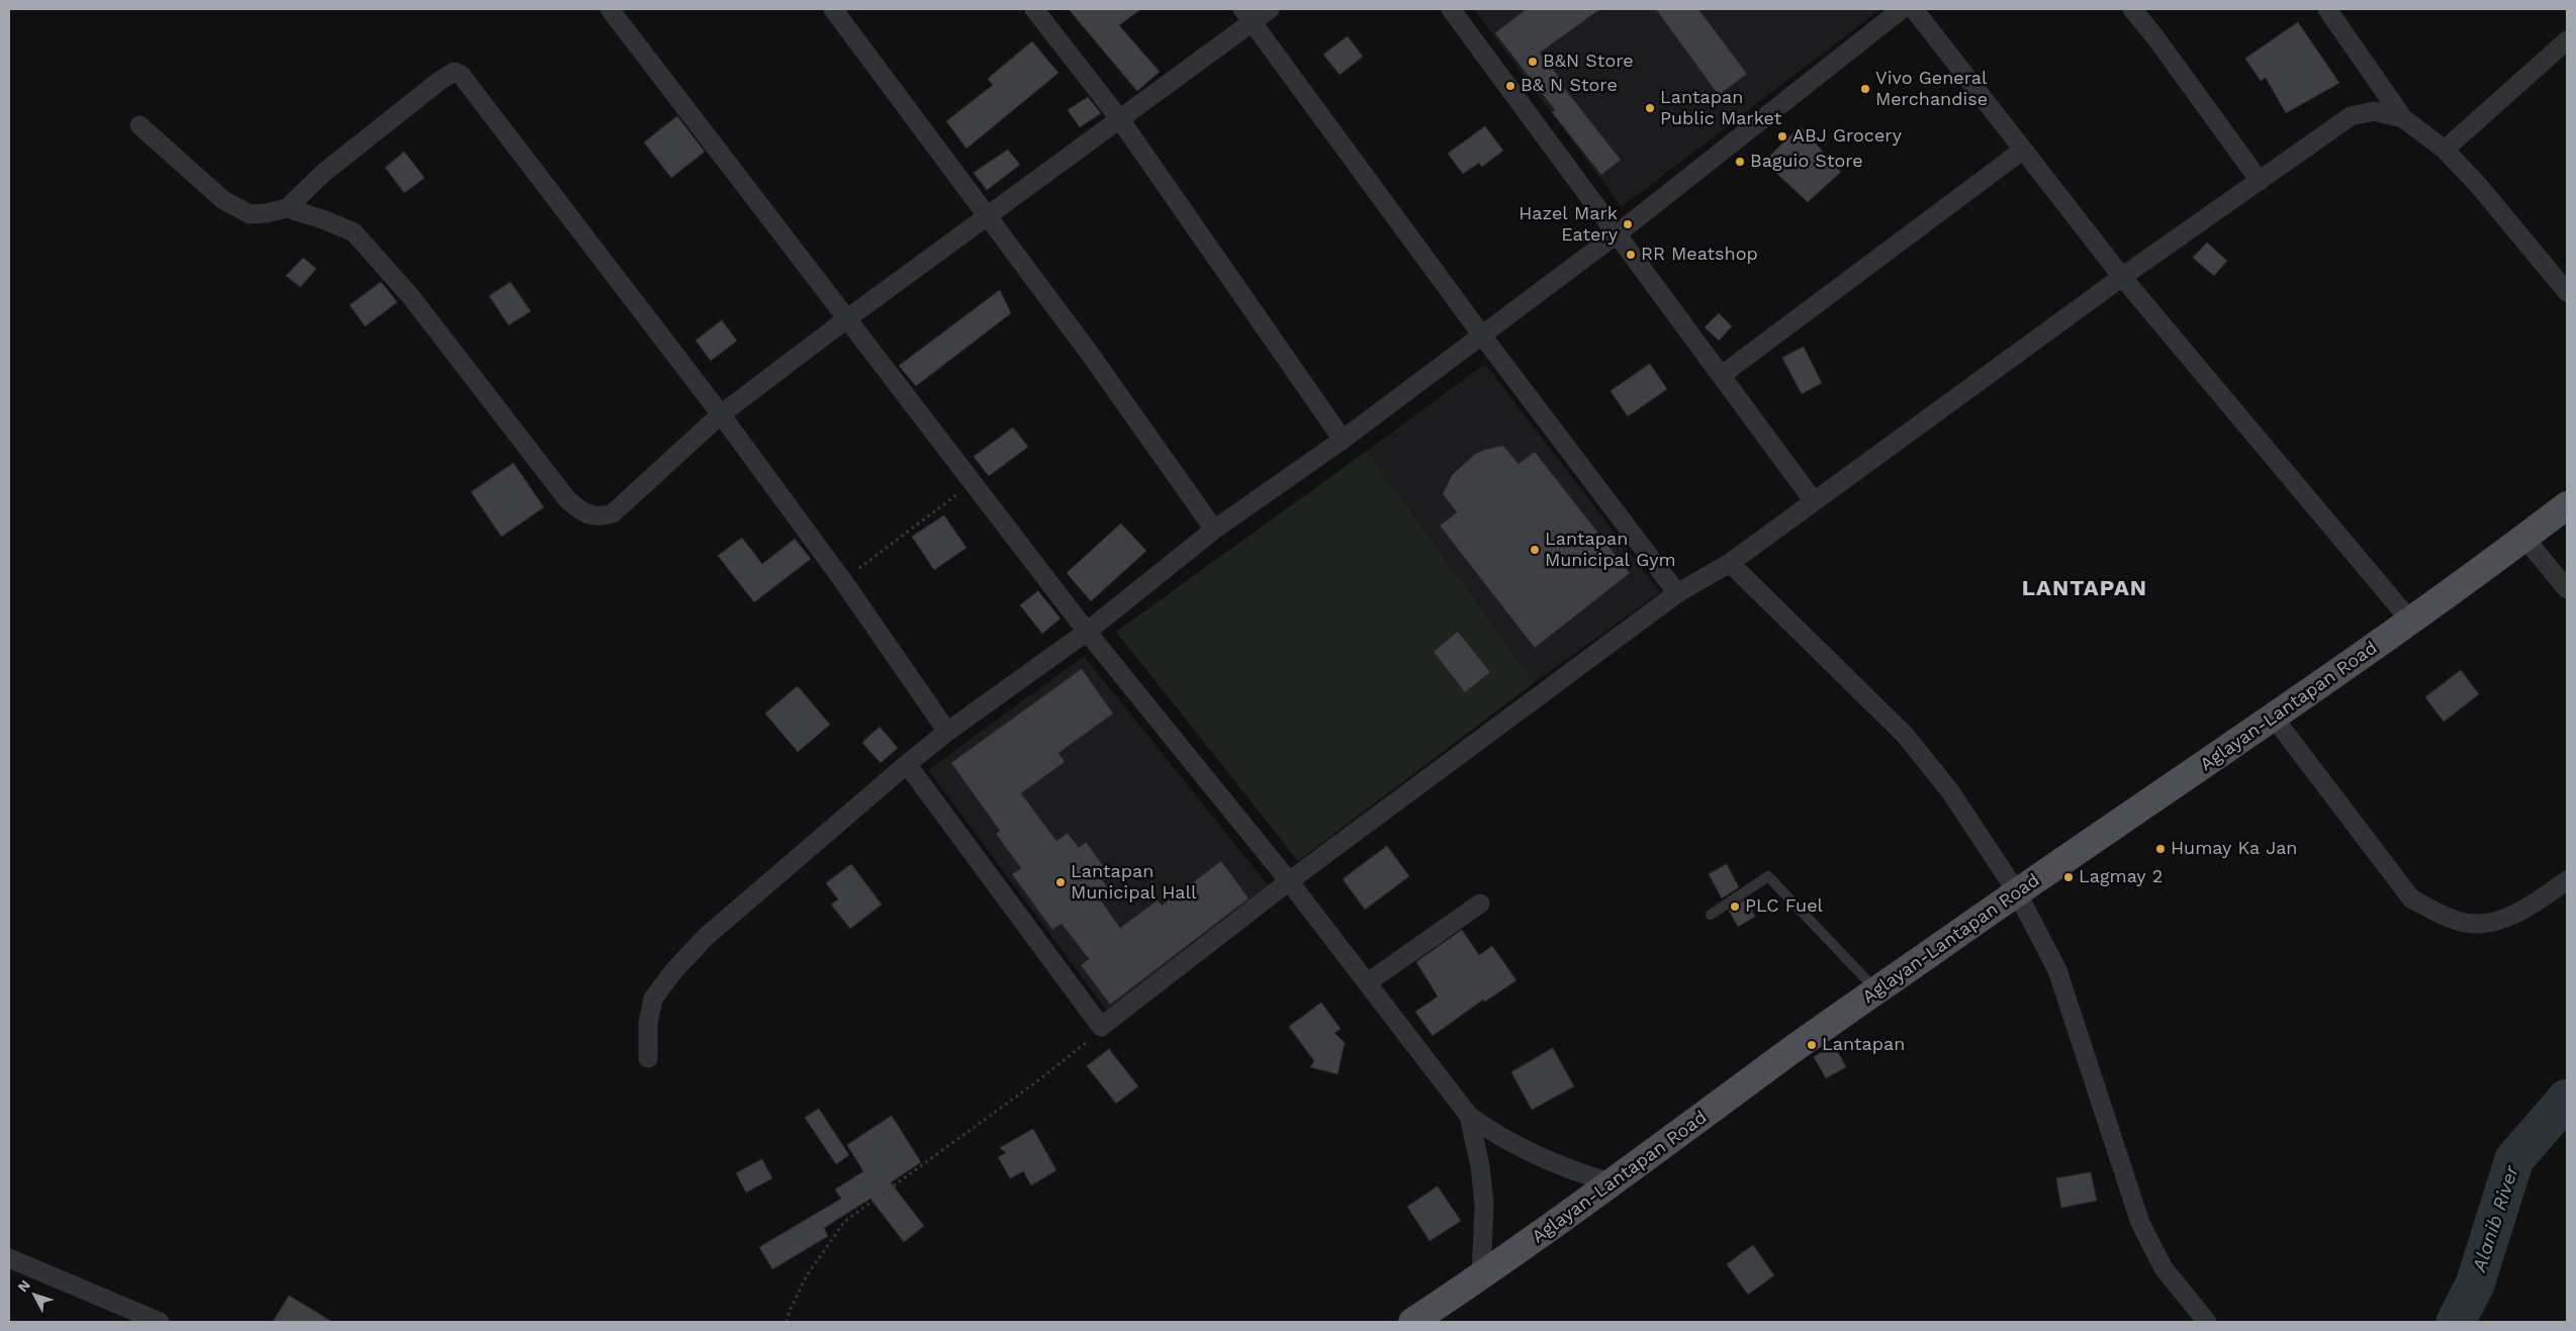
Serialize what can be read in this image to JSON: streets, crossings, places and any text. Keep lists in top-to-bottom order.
{
  "streets": {
    "main road": ["Aglayan-Lantapan Road"]
  },
  "districts": ["LANTAPAN"],
  "water": ["Alanib River"],
  "places": [
    "B&N Store",
    "B& N Store",
    "Vivo General Merchandise",
    "Lantapan Public Market",
    "ABJ Grocery",
    "Baguio Store",
    "Hazel Mark Eatery",
    "RR Meatshop",
    "Lantapan Municipal Gym",
    "Humay Ka Jan",
    "Lagmay 2",
    "Lantapan Municipal Hall",
    "PLC Fuel",
    "Lantapan"
  ],
  "north": "top left"
}
